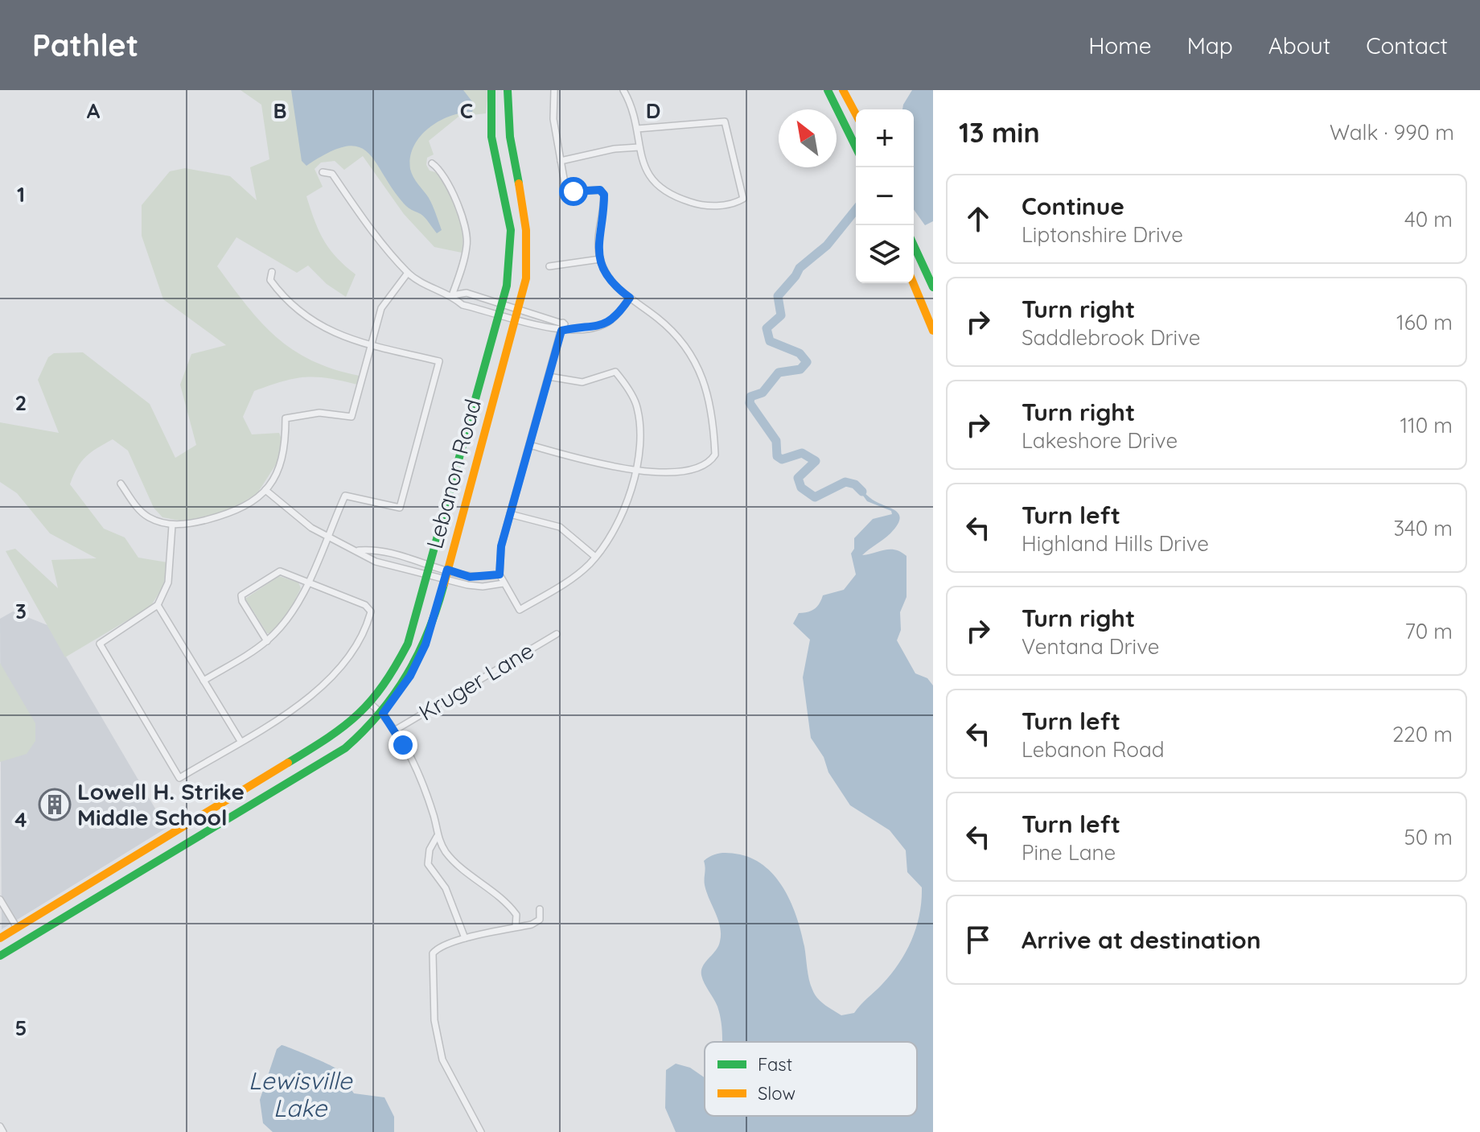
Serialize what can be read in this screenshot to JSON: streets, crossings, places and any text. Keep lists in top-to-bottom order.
{
  "streets": {
    "main road": ["Lebanon Road"],
    "street": ["Kruger Lane"]
  },
  "water": ["Lewisville Lake"],
  "places": {
    "building": ["Lowell H. Strike Middle School"]
  },
  "legend": ["Fast", "Slow"],
  "north": "top left",
  "page": {
    "header": "Pathlet",
    "nav": [
      "Home",
      "Map",
      "About",
      "Contact"
    ],
    "heading": ["13 min", "Walk · 990 m"],
    "map_buttons": ["+", "−"],
    "list": [
      ["Continue", "Liptonshire Drive", "40 m"],
      ["Turn right", "Saddlebrook Drive", "160 m"],
      ["Turn right", "Lakeshore Drive", "110 m"],
      ["Turn left", "Highland Hills Drive", "340 m"],
      ["Turn right", "Ventana Drive", "70 m"],
      ["Turn left", "Lebanon Road", "220 m"],
      ["Turn left", "Pine Lane", "50 m"],
      "Arrive at destination"
    ]
  },
  "grid": {
    "columns": [
      "A",
      "B",
      "C",
      "D"
    ],
    "rows": [
      "1",
      "2",
      "3",
      "4",
      "5"
    ]
  }
}
